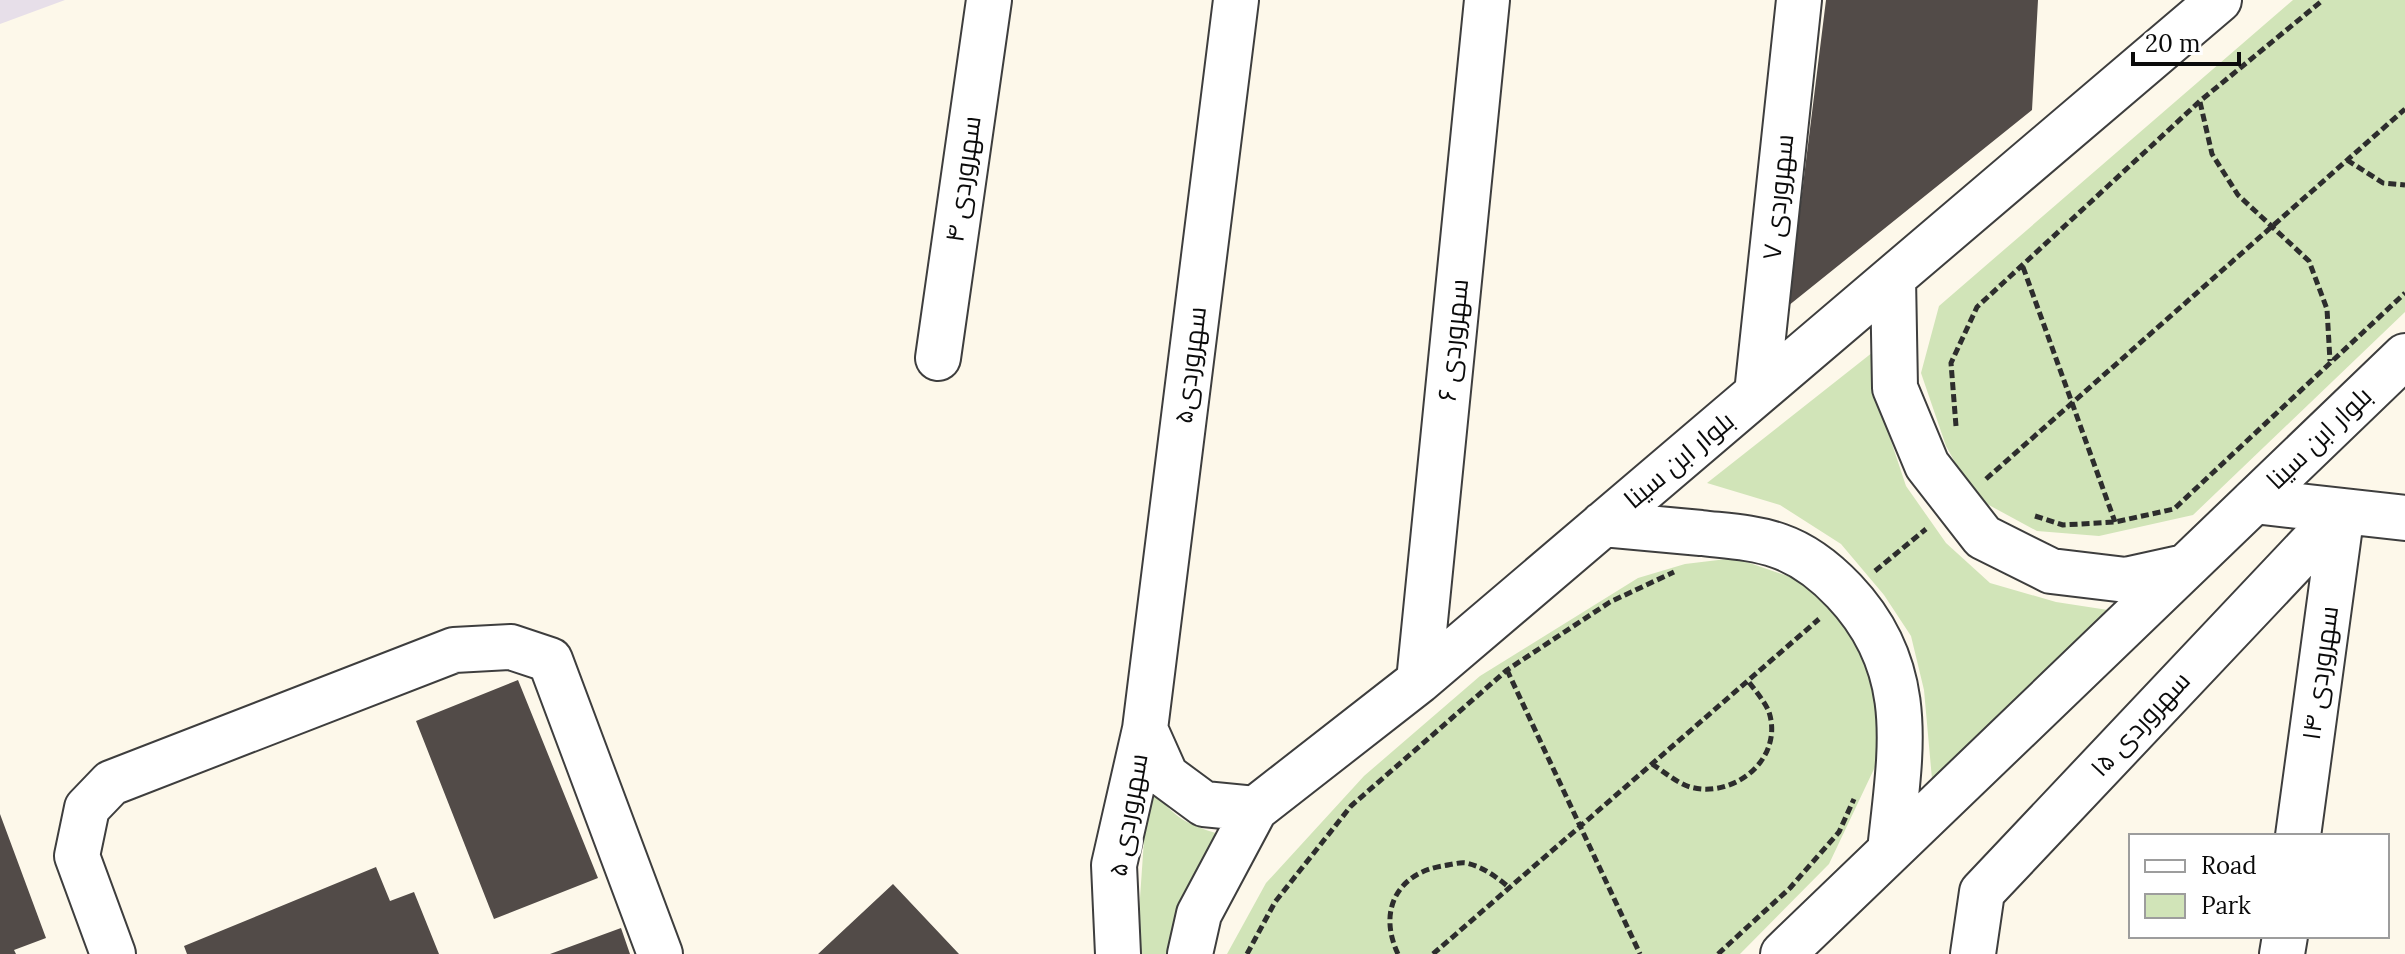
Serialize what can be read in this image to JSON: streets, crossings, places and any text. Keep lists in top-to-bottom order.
{
  "streets": {
    "street": [
      "سهروردی ۴",
      "سهروردی ۷",
      "سهروردی ۶",
      "سهروردی۵",
      "بلوار ابن سینا",
      "سهروردی ۱۴",
      "سهروردی ۱۵",
      "سهروردی ۵"
    ]
  },
  "crossings": [
    ["سهروردی ۷", "بلوار ابن سینا"],
    ["سهروردی ۶", "بلوار ابن سینا"],
    ["سهروردی۵", "سهروردی ۵"],
    ["بلوار ابن سینا", "سهروردی ۵"],
    ["سهروردی ۱۴", "سهروردی ۱۵"]
  ],
  "legend": ["Road", "Park"],
  "scale_bar": "20 m"
}
